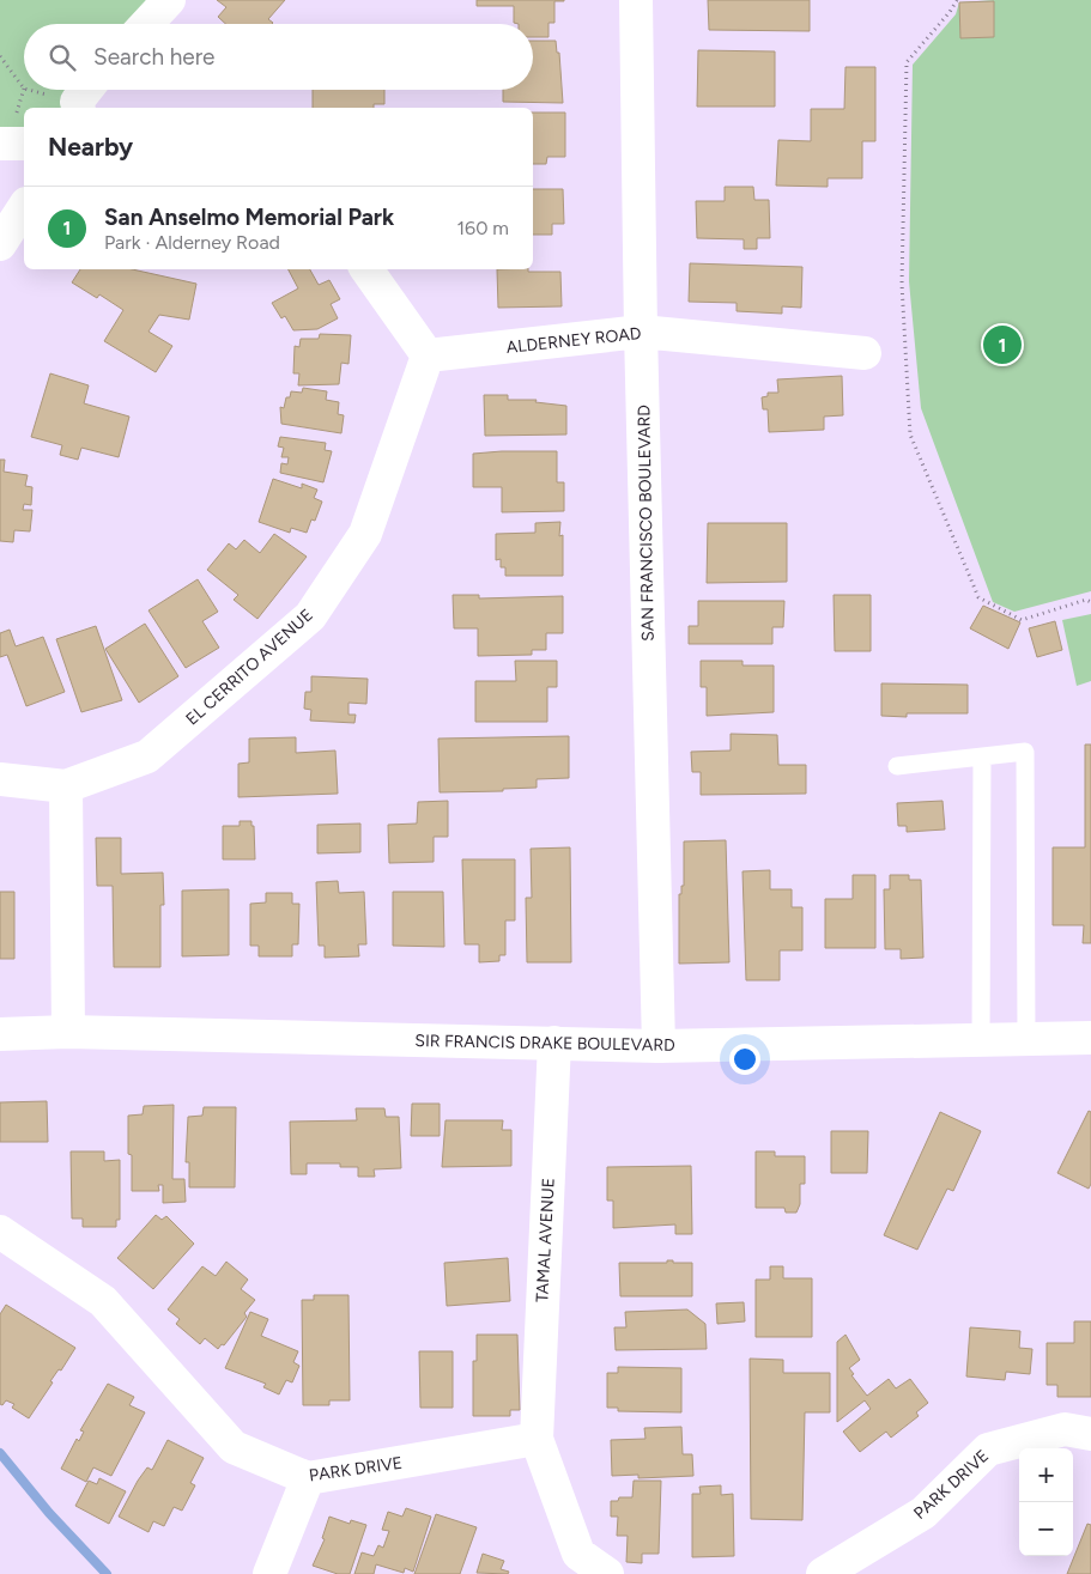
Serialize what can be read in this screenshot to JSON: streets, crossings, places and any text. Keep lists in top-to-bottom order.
{
  "streets": {
    "street": [
      "ALDERNEY ROAD",
      "SAN FRANCISCO BOULEVARD",
      "EL CERRITO AVENUE",
      "SIR FRANCIS DRAKE BOULEVARD",
      "TAMAL AVENUE",
      "PARK DRIVE"
    ]
  },
  "crossings": [
    ["ALDERNEY ROAD", "SAN FRANCISCO BOULEVARD"],
    ["ALDERNEY ROAD", "EL CERRITO AVENUE"],
    ["SAN FRANCISCO BOULEVARD", "SIR FRANCIS DRAKE BOULEVARD"],
    ["SIR FRANCIS DRAKE BOULEVARD", "TAMAL AVENUE"],
    ["TAMAL AVENUE", "PARK DRIVE"]
  ],
  "page": {
    "search": "Search here",
    "heading": "Nearby",
    "list": [
      {
        "mark": "1",
        "name": "San Anselmo Memorial Park",
        "note": "Park · Alderney Road",
        "value": "160 m"
      }
    ],
    "pins": "1",
    "map_buttons": ["+", "−"]
  }
}
